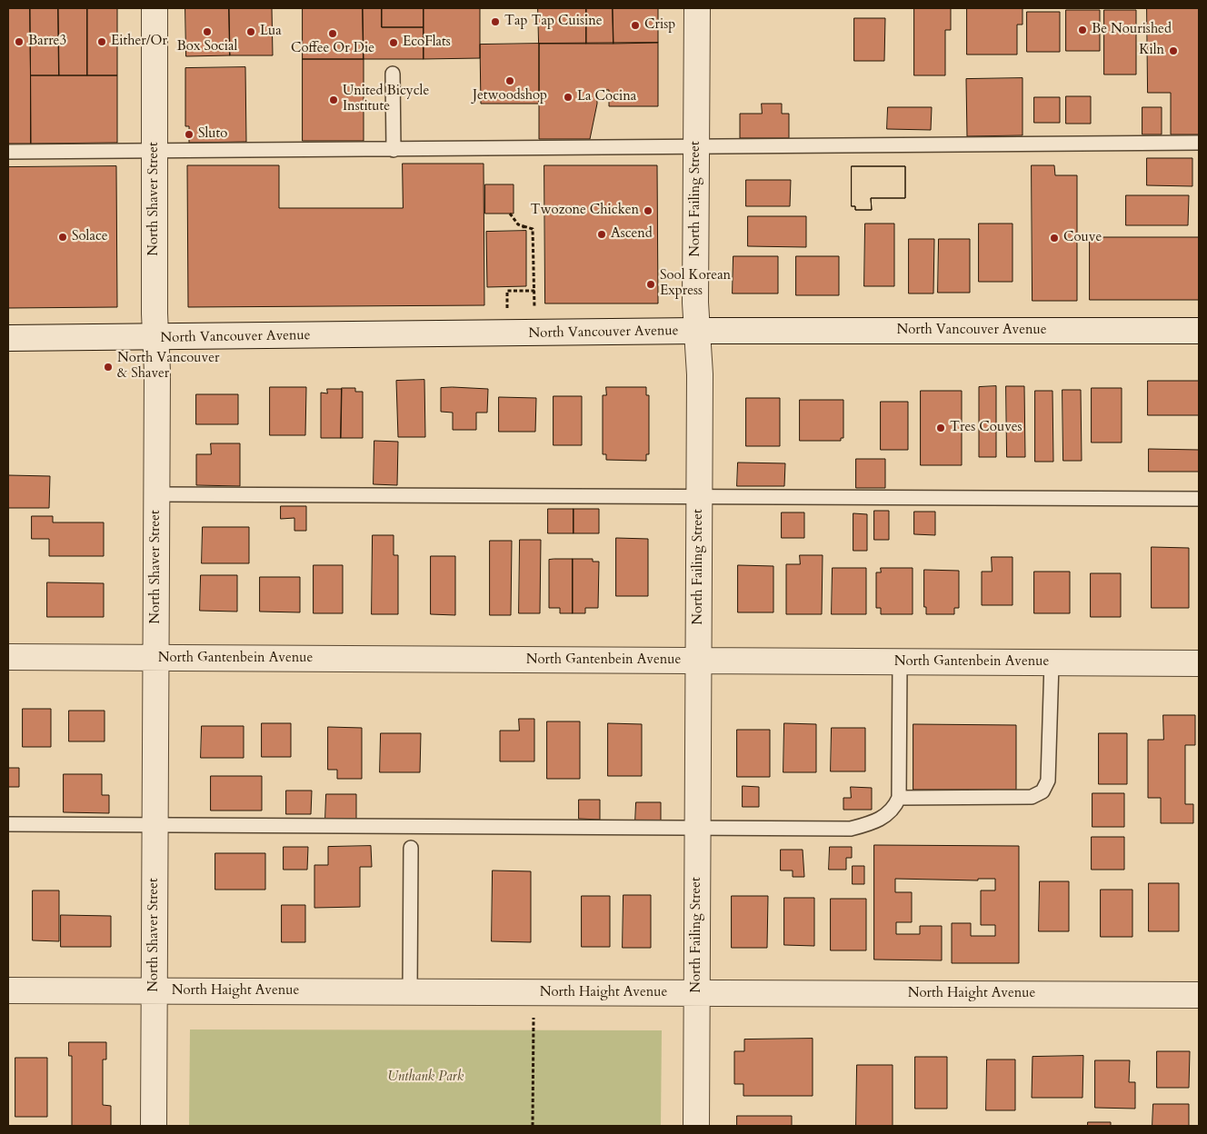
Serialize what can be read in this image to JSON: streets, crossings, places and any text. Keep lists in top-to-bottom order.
{
  "streets": {
    "street": [
      "North Shaver Street",
      "North Failing Street",
      "North Vancouver Avenue",
      "North Gantenbein Avenue",
      "North Haight Avenue"
    ]
  },
  "crossings": [
    ["North Shaver Street", "North Vancouver Avenue"],
    ["North Shaver Street", "North Gantenbein Avenue"],
    ["North Shaver Street", "North Haight Avenue"],
    ["North Failing Street", "North Vancouver Avenue"],
    ["North Failing Street", "North Gantenbein Avenue"],
    ["North Failing Street", "North Haight Avenue"]
  ],
  "parks": ["Unthank Park"],
  "places": [
    "Tap Tap Cuisine",
    "Crisp",
    "Be Nourished",
    "Box Social",
    "Lua",
    "Coffee Or Die",
    "Barre3",
    "Either/Or",
    "EcoFlats",
    "Kiln",
    "Jetwoodshop",
    "La Cocina",
    "United Bicycle Institute",
    "Sluto",
    "Twozone Chicken",
    "Ascend",
    "Solace",
    "Couve",
    "Sool Korean Express",
    "North Vancouver & Shaver",
    "Tres Couves"
  ]
}
